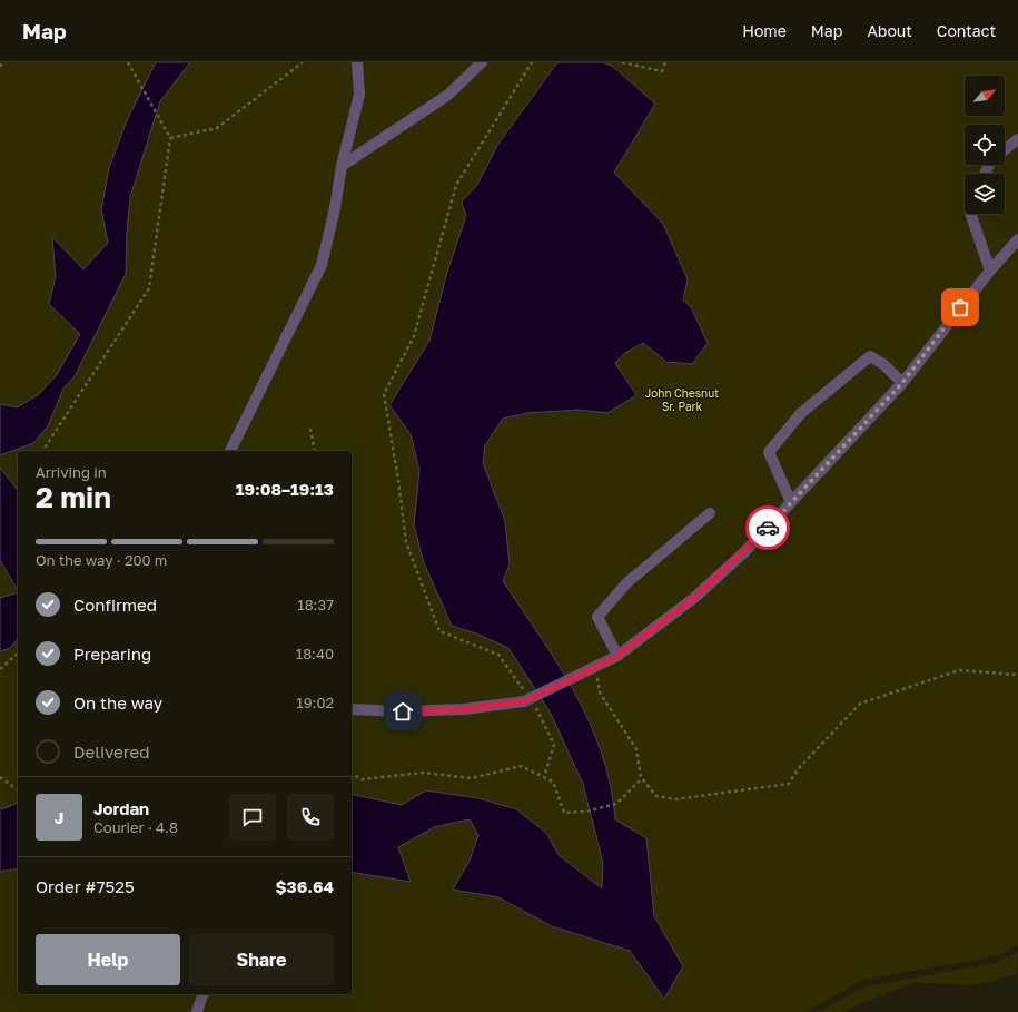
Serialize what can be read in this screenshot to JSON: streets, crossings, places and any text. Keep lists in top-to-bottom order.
{
  "parks": ["John Chesnut Sr. Park"],
  "north": "top right",
  "page": {
    "header": "Map",
    "nav": [
      "Home",
      "Map",
      "About",
      "Contact"
    ],
    "heading": ["2 min", "Arriving in", "19:08–19:13"],
    "panel": [
      "Jordan",
      "Courier · 4.8",
      "Order #7525",
      "$36.64"
    ],
    "bar": "On the way · 200 m",
    "list": [
      ["Confirmed", "18:37"],
      ["Preparing", "18:40"],
      ["On the way", "19:02"],
      "Delivered"
    ],
    "round": "J",
    "buttons": ["Help", "Share"]
  }
}
